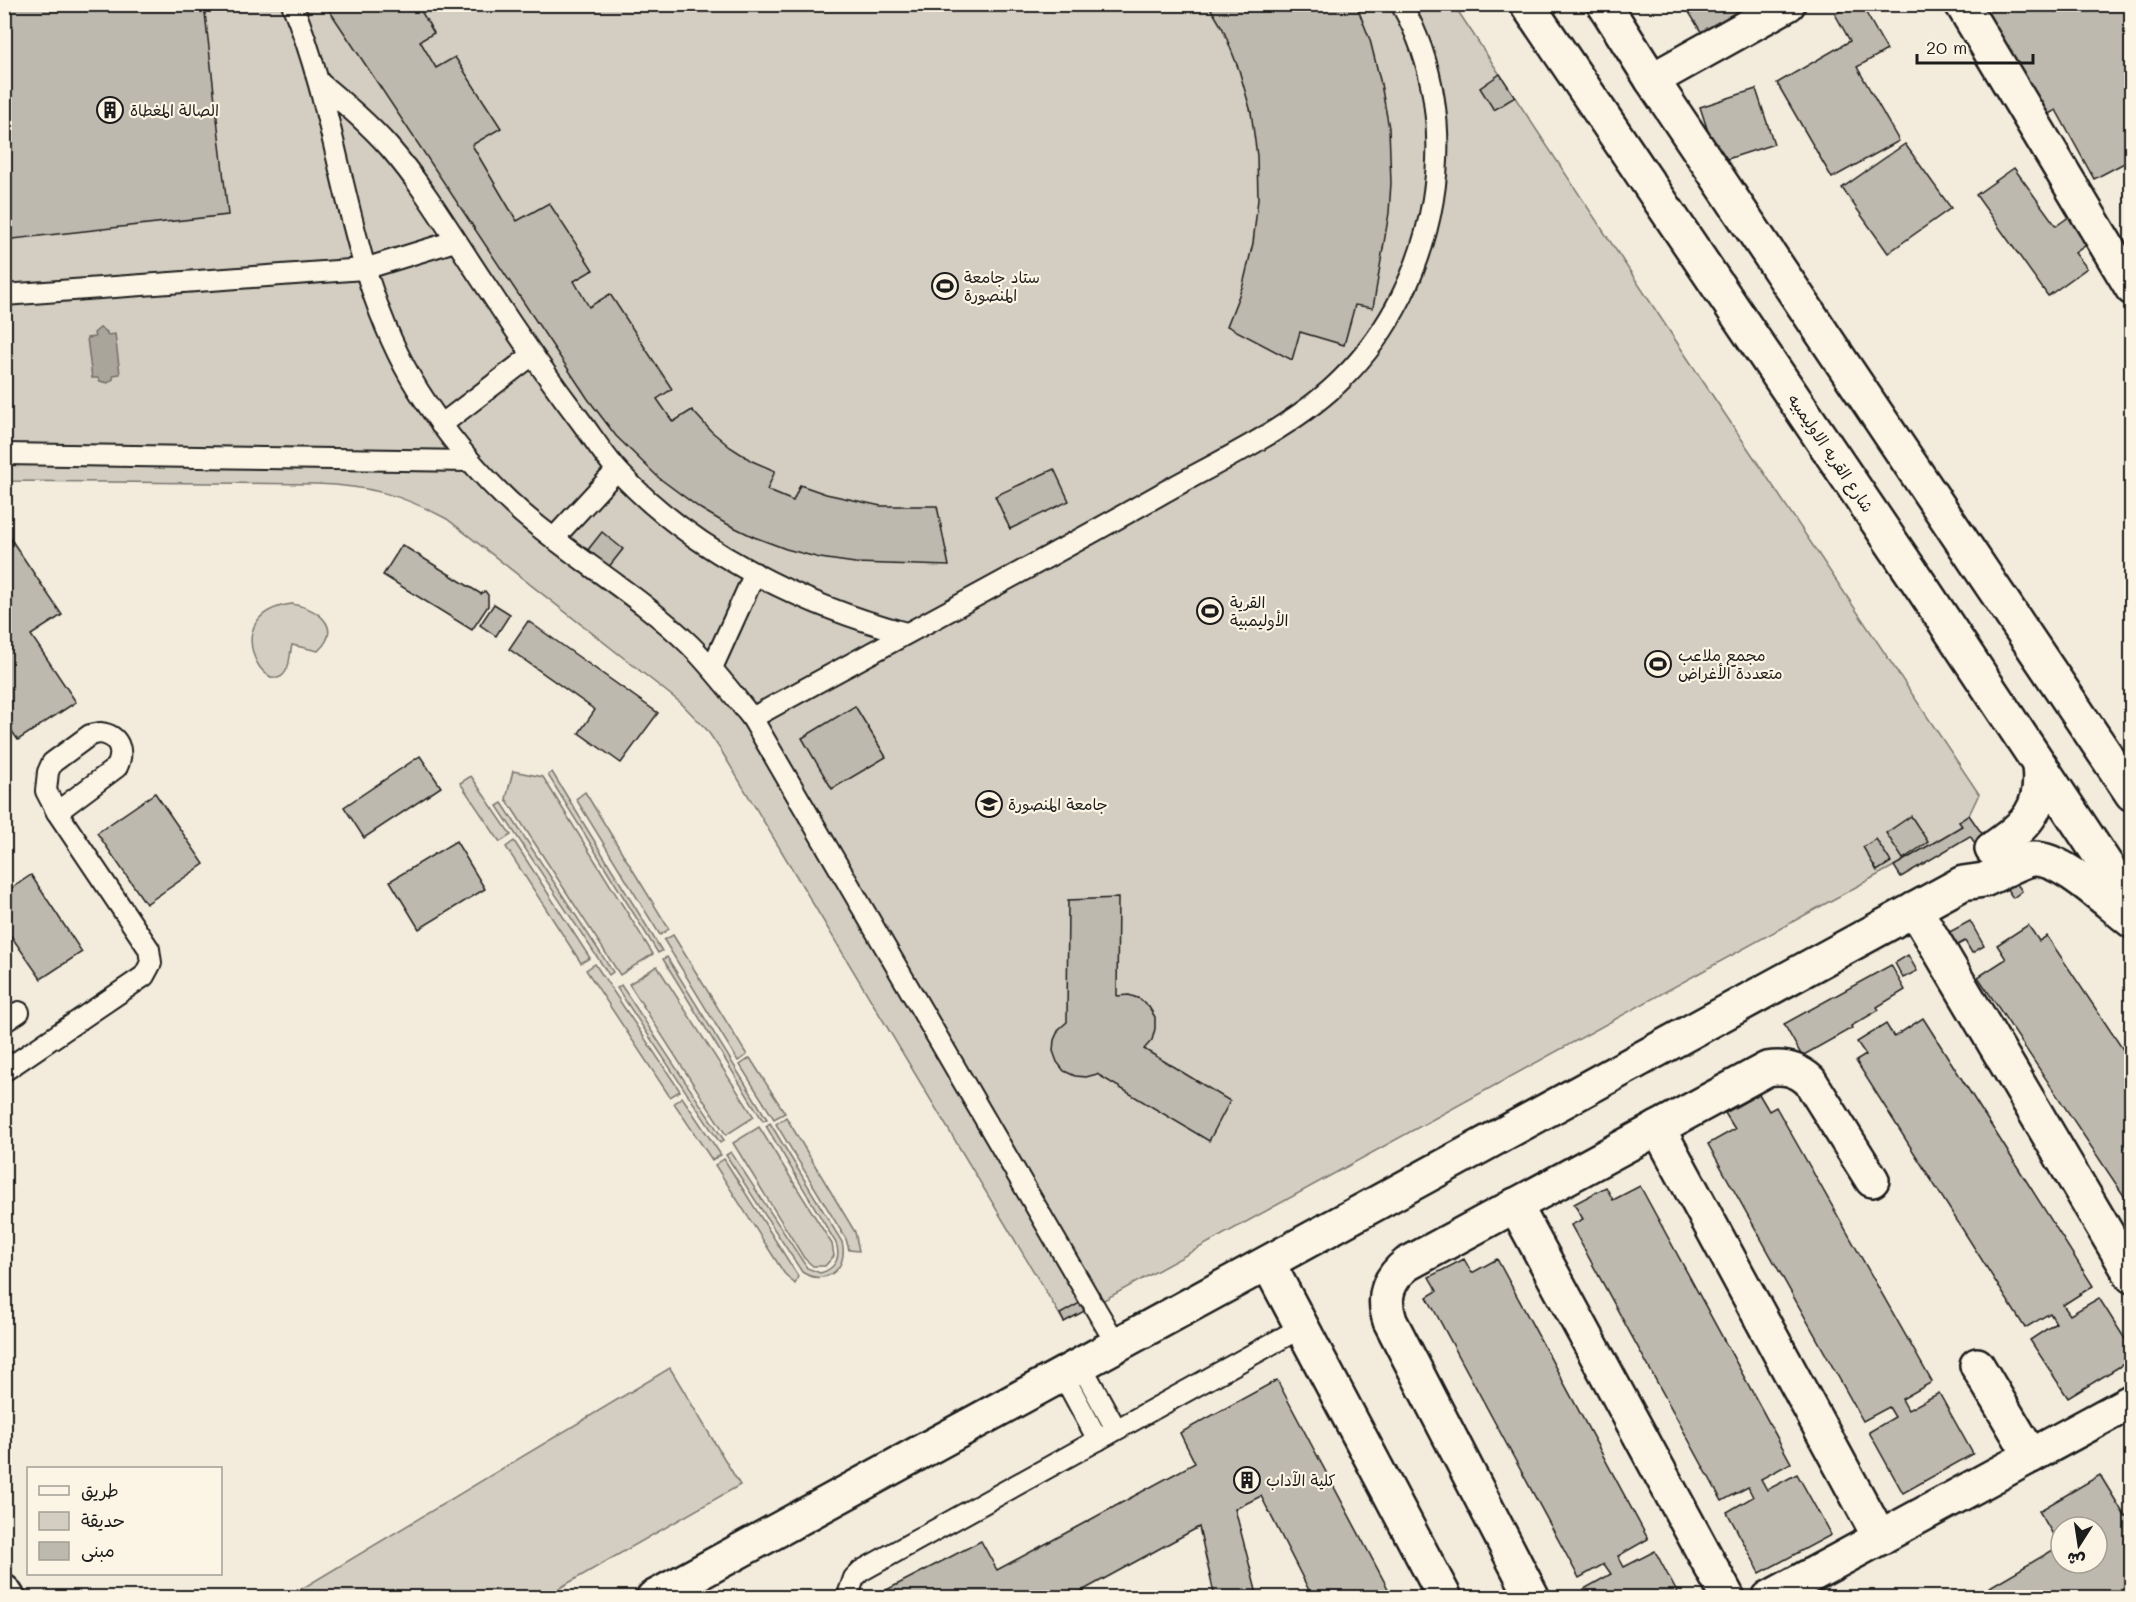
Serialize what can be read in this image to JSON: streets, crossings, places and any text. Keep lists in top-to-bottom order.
{
  "streets": {
    "street": ["شارع القريه الاوليمبيه"]
  },
  "places": {
    "building": ["الصالة المغطاة", "كلية الآداب"],
    "sports": ["ستاد جامعة المنصورة", "القرية الأوليمبية", "مجمع ملاعب متعددة الأغراض"],
    "school or university": ["جامعة المنصورة"]
  },
  "legend": ["طريق", "حديقة", "مبنى"],
  "scale_bar": "20 m",
  "north": "bottom"
}
